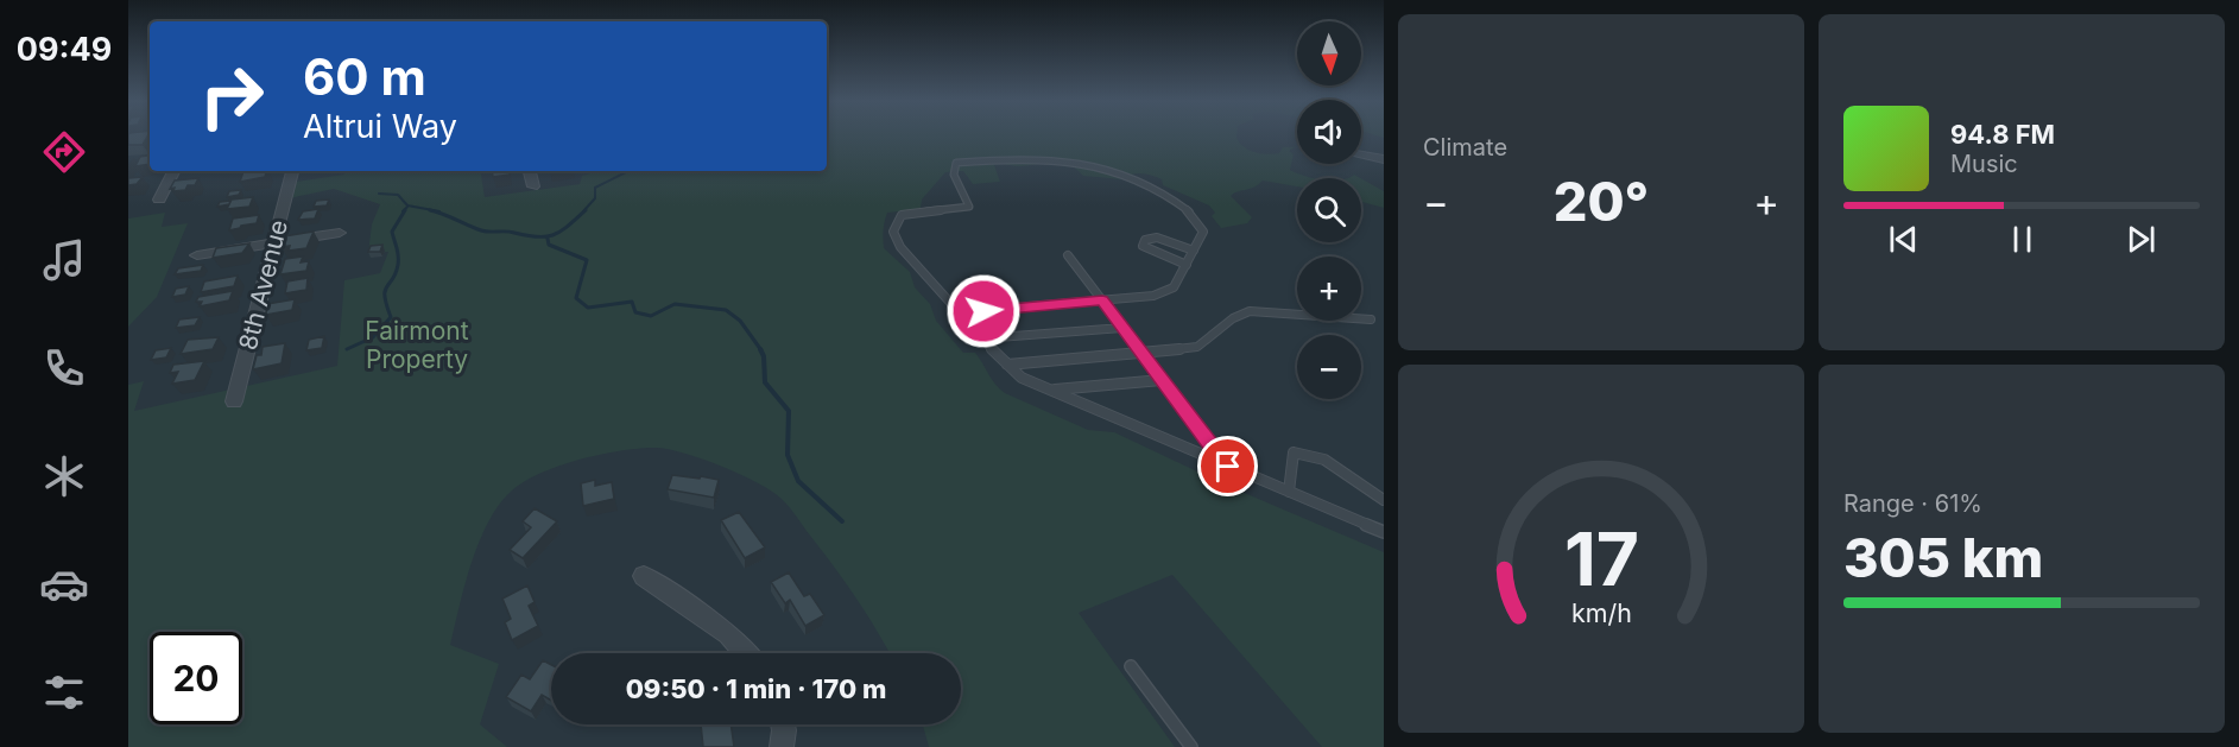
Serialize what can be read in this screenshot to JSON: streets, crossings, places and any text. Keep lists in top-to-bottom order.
{
  "streets": {
    "street": ["8th Avenue"]
  },
  "parks": ["Fairmont Property"],
  "north": "bottom",
  "page": {
    "tabs": "09:49",
    "tile": [
      "Climate",
      ["Range · 61%", "305 km"]
    ],
    "map_buttons": ["+", "−"],
    "turn": ["60 m", "Altrui Way"],
    "song": ["94.8 FM", "Music"],
    "heat": ["−", "20°", "+"],
    "limit": "20",
    "trip": "09:50 · 1 min · 170 m",
    "gauge": ["17", "km/h"]
  }
}
